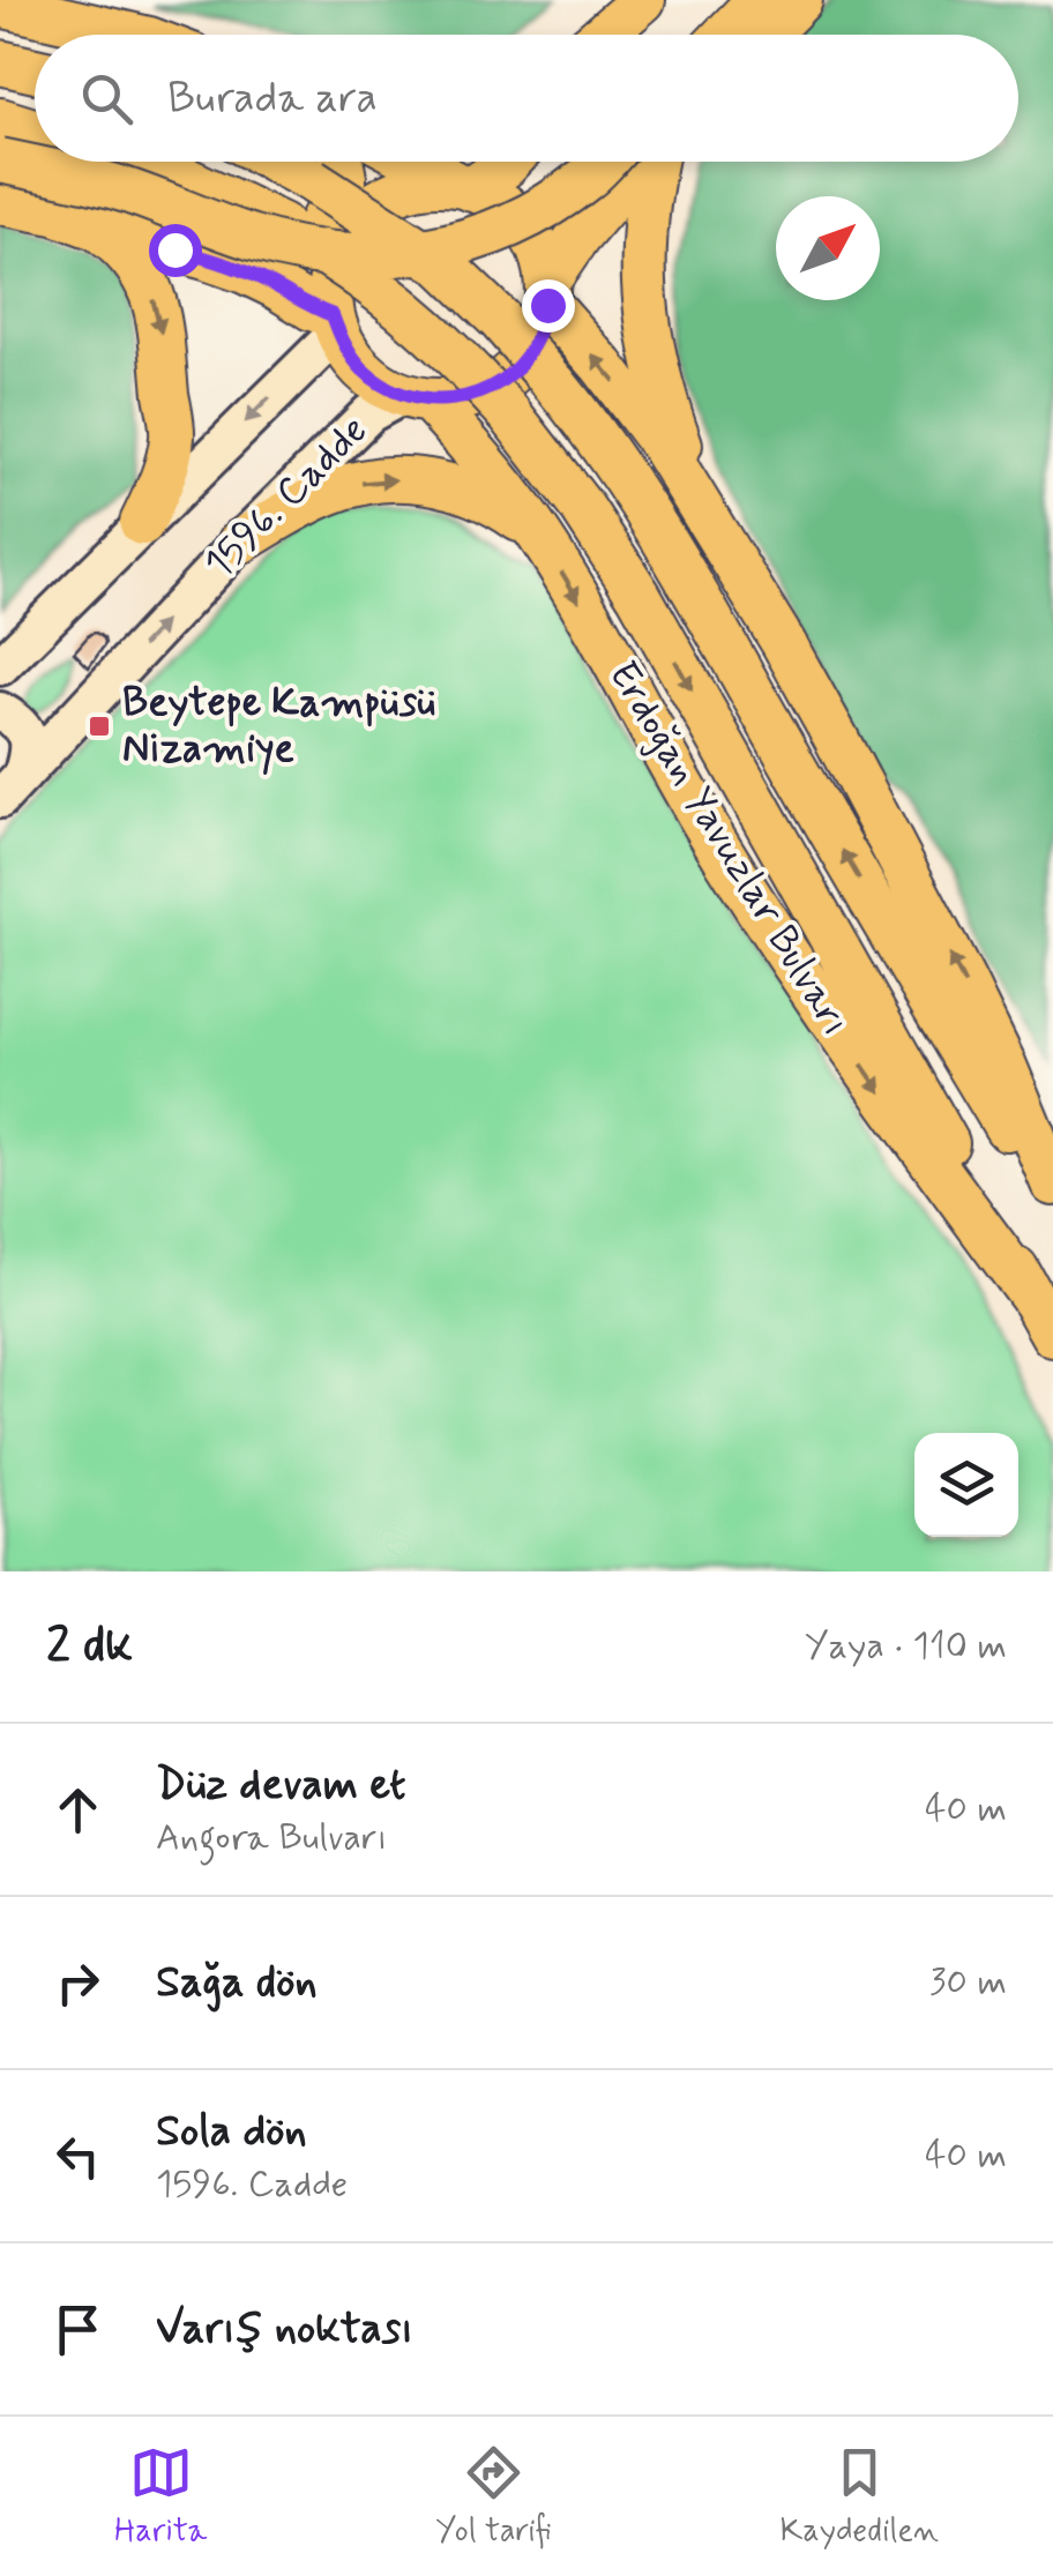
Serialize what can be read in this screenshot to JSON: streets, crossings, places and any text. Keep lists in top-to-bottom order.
{
  "streets": {
    "main road": ["1596. Cadde", "Erdoğan Yavuzlar Bulvarı"]
  },
  "crossings": [
    ["1596. Cadde", "Erdoğan Yavuzlar Bulvarı"]
  ],
  "places": {
    "transit": ["Beytepe Kampüsü Nizamiye"]
  },
  "north": "top right",
  "page": {
    "search": "Burada ara",
    "heading": ["2 dk", "Yaya · 110 m"],
    "list": [
      ["Düz devam et", "Angora Bulvarı", "40 m"],
      ["Sağa dön", "30 m"],
      ["Sola dön", "1596. Cadde", "40 m"],
      "Varış noktası"
    ],
    "nav": ["Harita", "Yol tarifi", "Kaydedilen"]
  }
}
